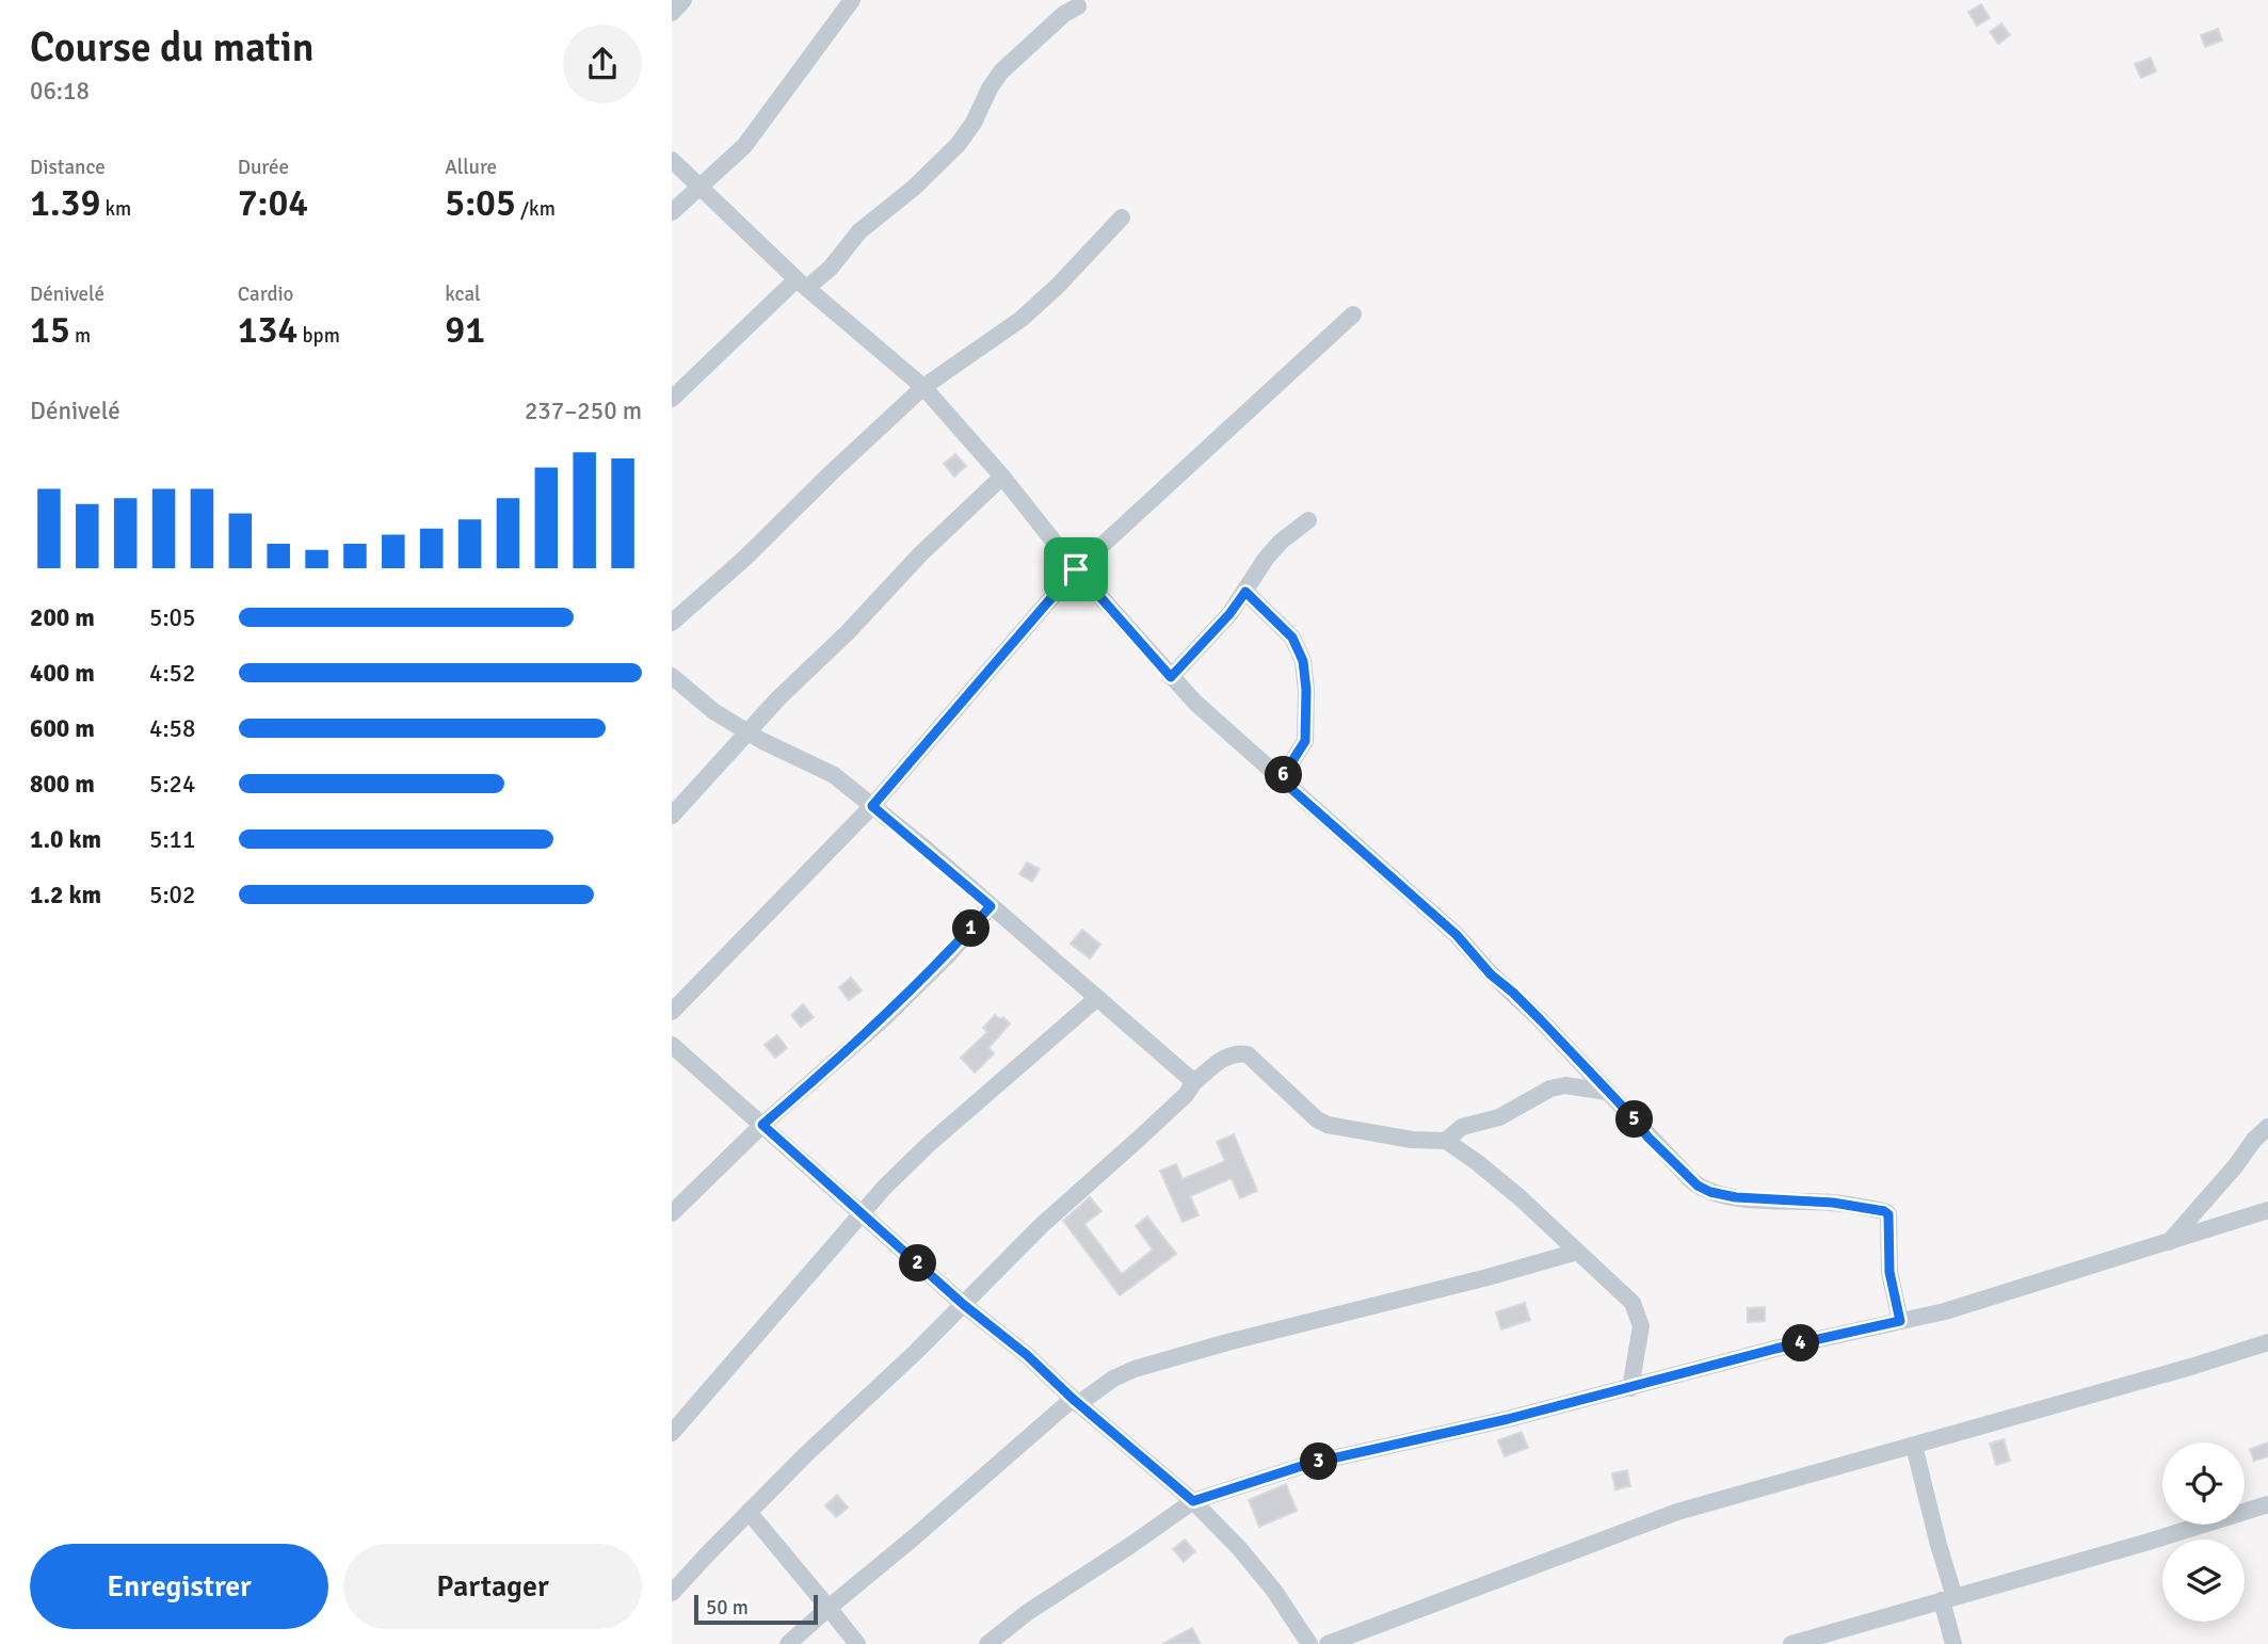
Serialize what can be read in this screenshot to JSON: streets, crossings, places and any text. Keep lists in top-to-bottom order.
{
  "scale_bar": "50 m",
  "page": {
    "heading": ["Course du matin", "06:18"],
    "stats": [
      ["Distance", "1.39 km"],
      ["Durée", "7:04"],
      ["Allure", "5:05 /km"],
      ["Dénivelé", "15 m"],
      ["Cardio", "134 bpm"],
      ["kcal", "91"]
    ],
    "chart": ["Dénivelé", "237–250 m"],
    "list": [
      {
        "name": "200 m",
        "note": "5:05"
      },
      {
        "name": "400 m",
        "note": "4:52"
      },
      {
        "name": "600 m",
        "note": "4:58"
      },
      {
        "name": "800 m",
        "note": "5:24"
      },
      {
        "name": "1.0 km",
        "note": "5:11"
      },
      {
        "name": "1.2 km",
        "note": "5:02"
      }
    ],
    "pins": [
      "6",
      "1",
      "5",
      "2",
      "4",
      "3"
    ],
    "buttons": ["Enregistrer", "Partager"],
    "scale": "50 m"
  }
}
